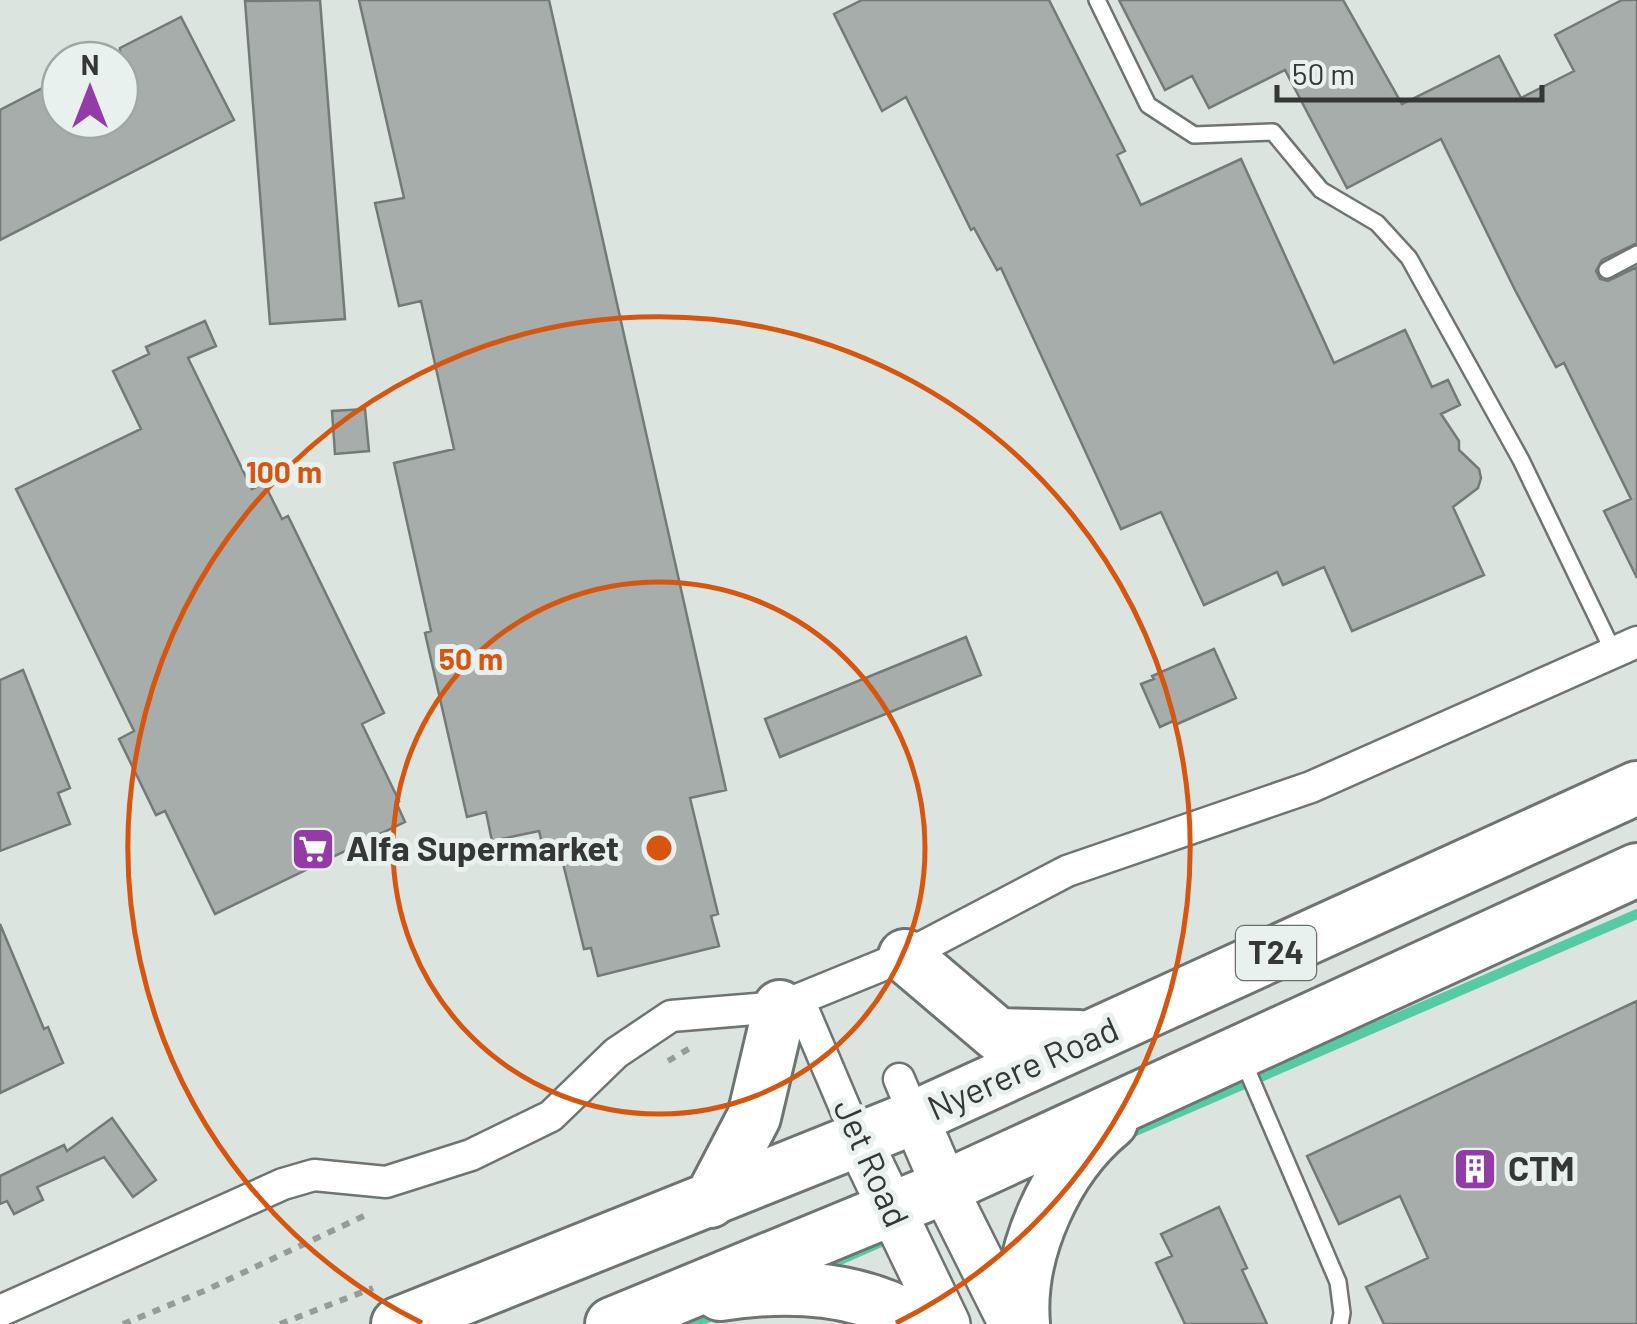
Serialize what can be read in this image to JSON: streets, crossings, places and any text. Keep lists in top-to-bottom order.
{
  "streets": {
    "highway": ["T24", "Nyerere Road"],
    "main road": ["Jet Road"]
  },
  "crossings": [
    ["T24", "Jet Road"],
    ["Nyerere Road", "Jet Road"]
  ],
  "places": {
    "supermarket": ["Alfa Supermarket"],
    "building": ["CTM"]
  },
  "scale_bar": "50 m",
  "north": "top",
  "rings": ["100 m", "50 m"]
}
